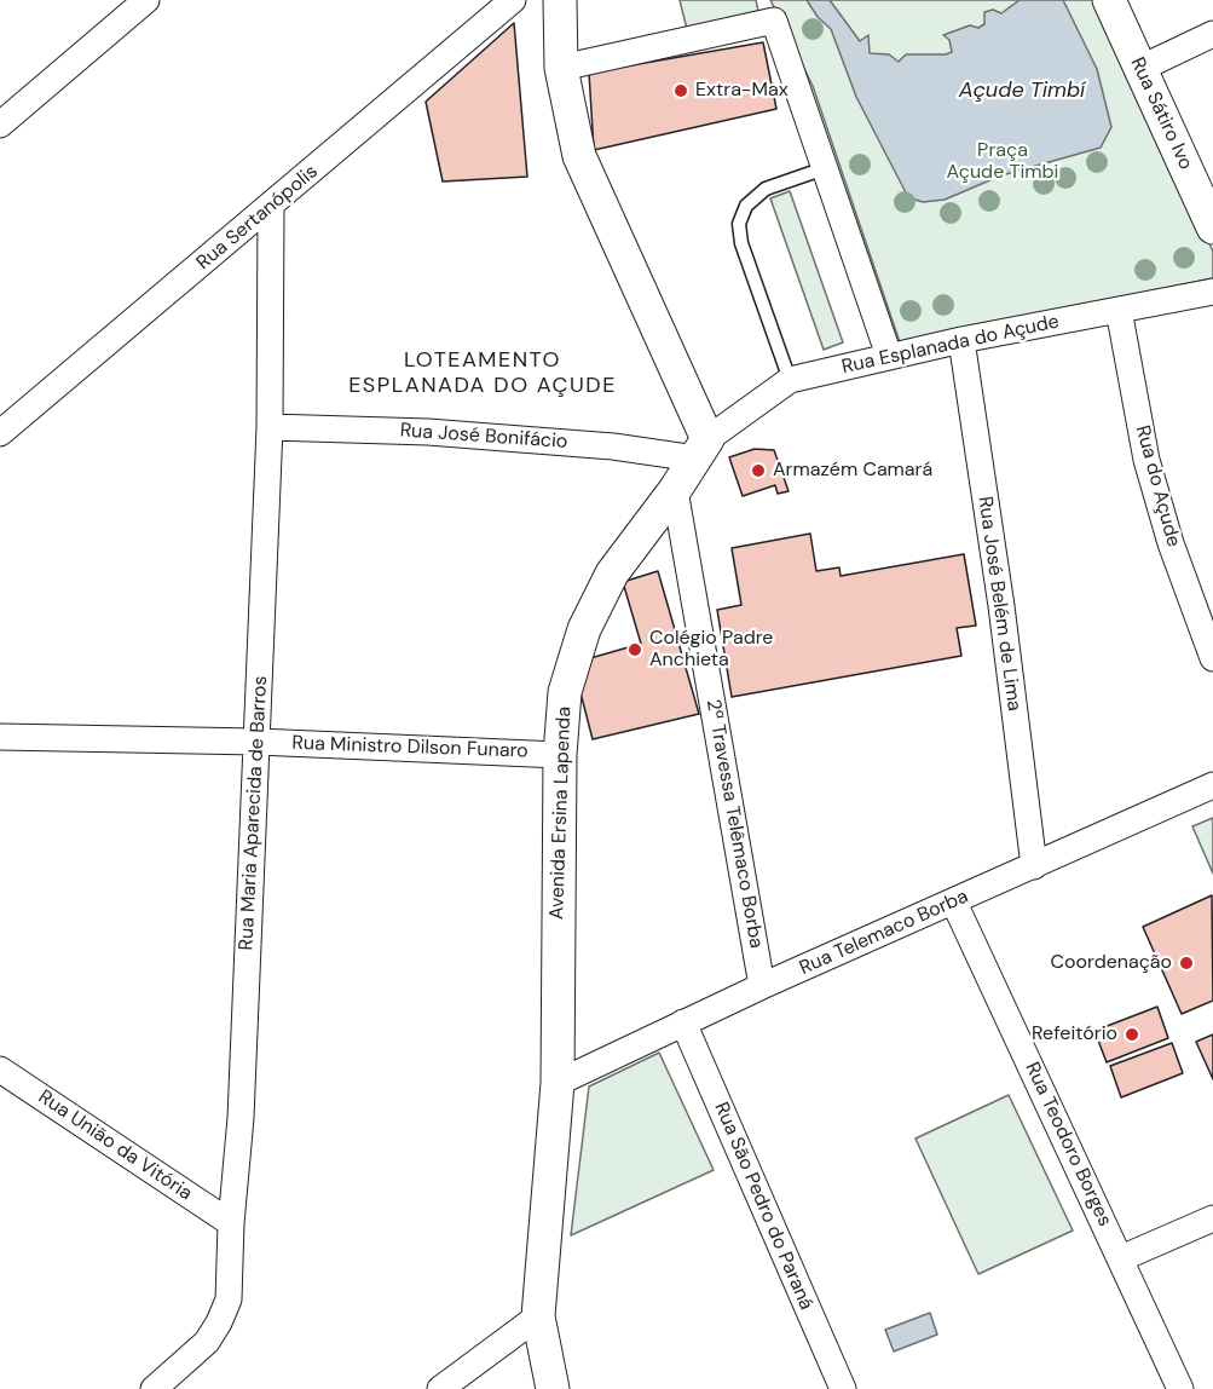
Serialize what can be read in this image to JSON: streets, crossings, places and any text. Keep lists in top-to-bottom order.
{
  "streets": {
    "street": [
      "Rua Sátiro Ivo",
      "Rua Sertanópolis",
      "Rua Esplanada do Açude",
      "Rua José Bonifácio",
      "Rua do Açude",
      "Rua José Belém de Lima",
      "Rua Ministro Dilson Funaro",
      "Rua Maria Aparecida de Barros",
      "Avenida Ersina Lapenda",
      "2ª Travessa Telêmaco Borba",
      "Rua Telemaco Borba",
      "Rua Teodoro Borges",
      "Rua União da Vitória",
      "Rua São Pedro do Paraná"
    ]
  },
  "crossings": [
    ["Rua Sertanópolis", "Rua Maria Aparecida de Barros"],
    ["Rua Esplanada do Açude", "Rua José Bonifácio"],
    ["Rua Esplanada do Açude", "Rua do Açude"],
    ["Rua Esplanada do Açude", "Rua José Belém de Lima"],
    ["Rua Esplanada do Açude", "Avenida Ersina Lapenda"],
    ["Rua José Bonifácio", "Rua Maria Aparecida de Barros"],
    ["Rua José Bonifácio", "Avenida Ersina Lapenda"],
    ["Rua José Belém de Lima", "Rua Telemaco Borba"],
    ["Rua Ministro Dilson Funaro", "Rua Maria Aparecida de Barros"],
    ["Rua Ministro Dilson Funaro", "Avenida Ersina Lapenda"],
    ["Rua Maria Aparecida de Barros", "Rua União da Vitória"],
    ["Avenida Ersina Lapenda", "2ª Travessa Telêmaco Borba"],
    ["Avenida Ersina Lapenda", "Rua Telemaco Borba"],
    ["2ª Travessa Telêmaco Borba", "Rua Telemaco Borba"],
    ["Rua Telemaco Borba", "Rua Teodoro Borges"],
    ["Rua Telemaco Borba", "Rua São Pedro do Paraná"]
  ],
  "districts": ["LOTEAMENTO ESPLANADA DO AÇUDE"],
  "water": ["Açude Timbí"],
  "parks": ["Praça Açude Timbi"],
  "places": [
    "Extra-Max",
    "Armazém Camará",
    "Colégio Padre Anchieta",
    "Coordenação",
    "Refeitório"
  ]
}
